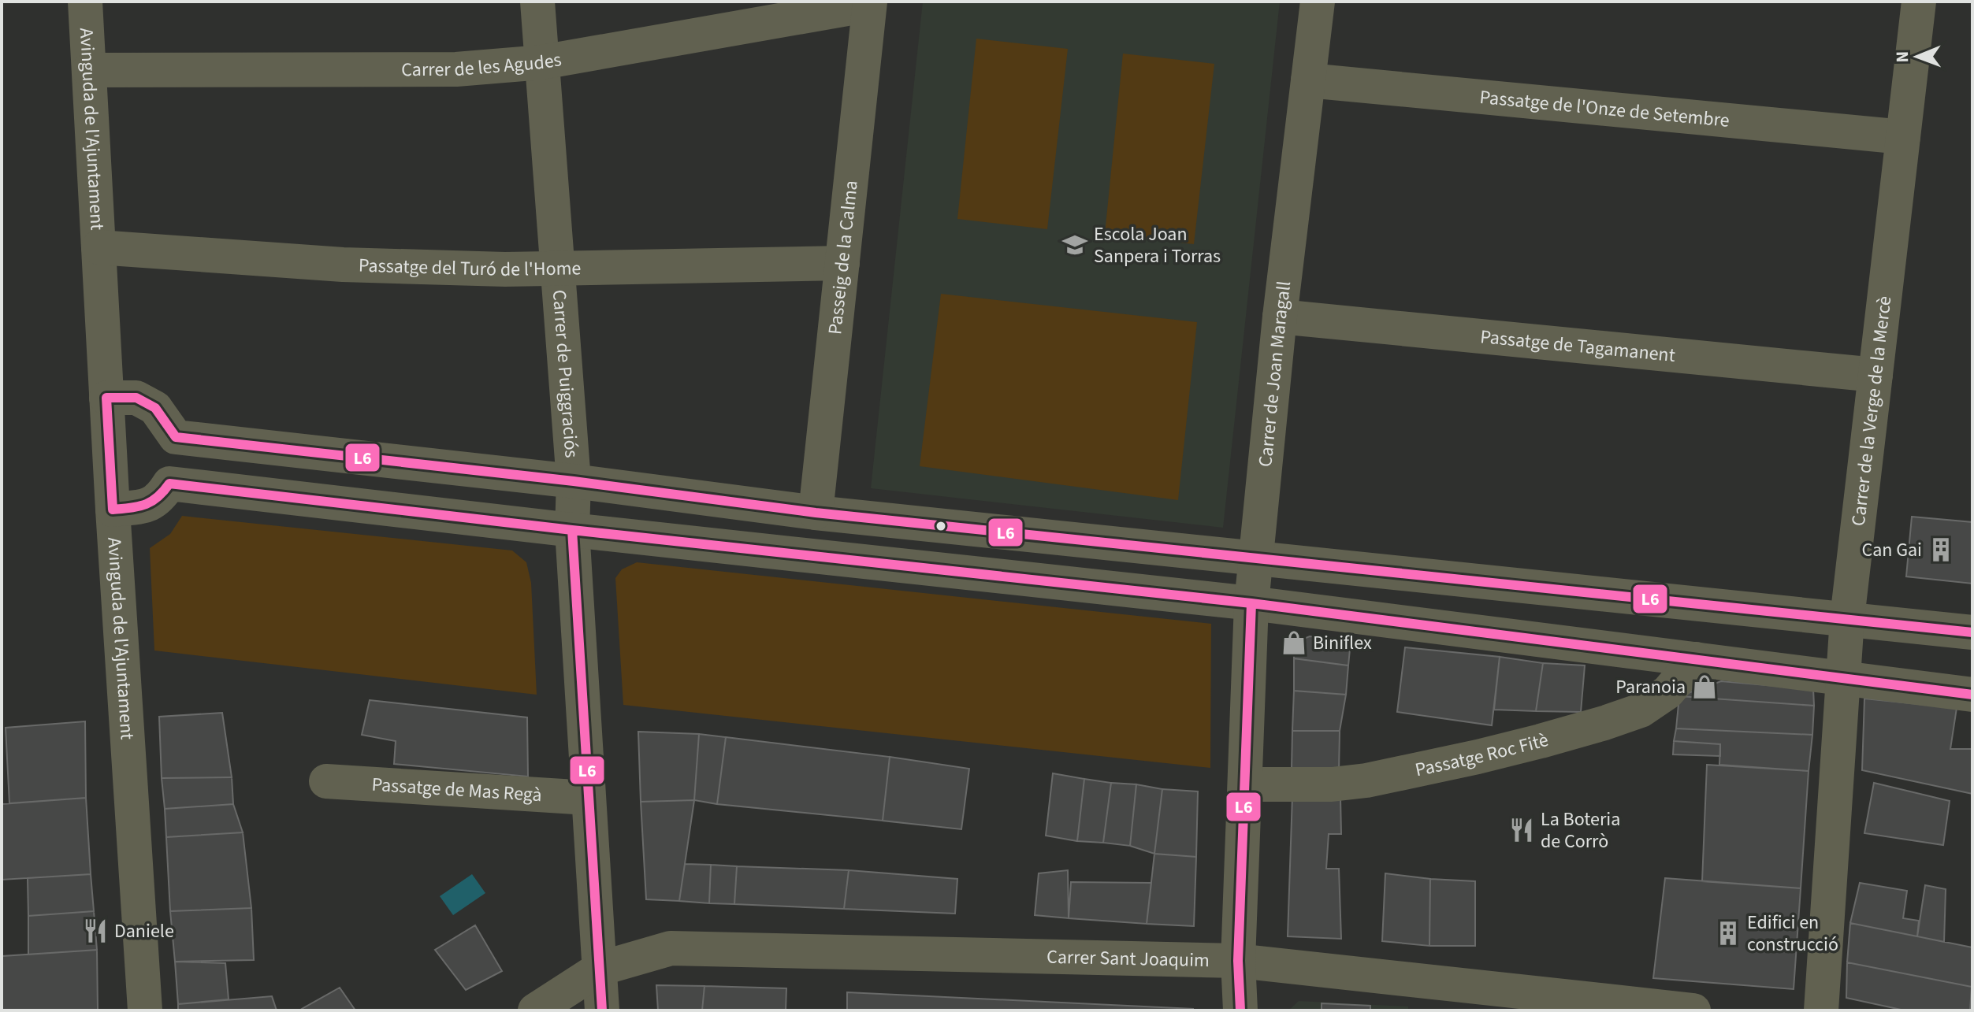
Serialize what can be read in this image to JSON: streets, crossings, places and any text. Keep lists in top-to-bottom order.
{
  "streets": {
    "street": [
      "Carrer de les Agudes",
      "Passatge de l'Onze de Setembre",
      "Avinguda de l'Ajuntament",
      "Passeig de la Calma",
      "Passatge del Turó de l'Home",
      "Passatge de Tagamanent",
      "Carrer de Joan Maragall",
      "Carrer de Puiggraciós",
      "Carrer de la Verge de la Mercè",
      "Passatge Roc Fitè",
      "Passatge de Mas Regà",
      "Carrer Sant Joaquim"
    ]
  },
  "crossings": [
    ["Carrer de les Agudes", "Avinguda de l'Ajuntament"],
    ["Carrer de les Agudes", "Passeig de la Calma"],
    ["Carrer de les Agudes", "Carrer de Puiggraciós"],
    ["Passatge de l'Onze de Setembre", "Carrer de Joan Maragall"],
    ["Passatge de l'Onze de Setembre", "Carrer de la Verge de la Mercè"],
    ["Avinguda de l'Ajuntament", "Passatge del Turó de l'Home"],
    ["Passeig de la Calma", "Passatge del Turó de l'Home"],
    ["Passatge del Turó de l'Home", "Carrer de Puiggraciós"],
    ["Passatge de Tagamanent", "Carrer de Joan Maragall"],
    ["Passatge de Tagamanent", "Carrer de la Verge de la Mercè"],
    ["Carrer de Joan Maragall", "Passatge Roc Fitè"],
    ["Carrer de Joan Maragall", "Carrer Sant Joaquim"],
    ["Carrer de Puiggraciós", "Passatge de Mas Regà"],
    ["Carrer de Puiggraciós", "Carrer Sant Joaquim"]
  ],
  "places": {
    "school or university": ["Escola Joan Sanpera i Torras"],
    "building": ["Can Gai", "Edifici en construcció"],
    "shop": ["Biniflex", "Paranoia"],
    "restaurant": ["La Boteria de Corrò", "Daniele"]
  },
  "lines": ["transit line L6"],
  "north": "left"
}
